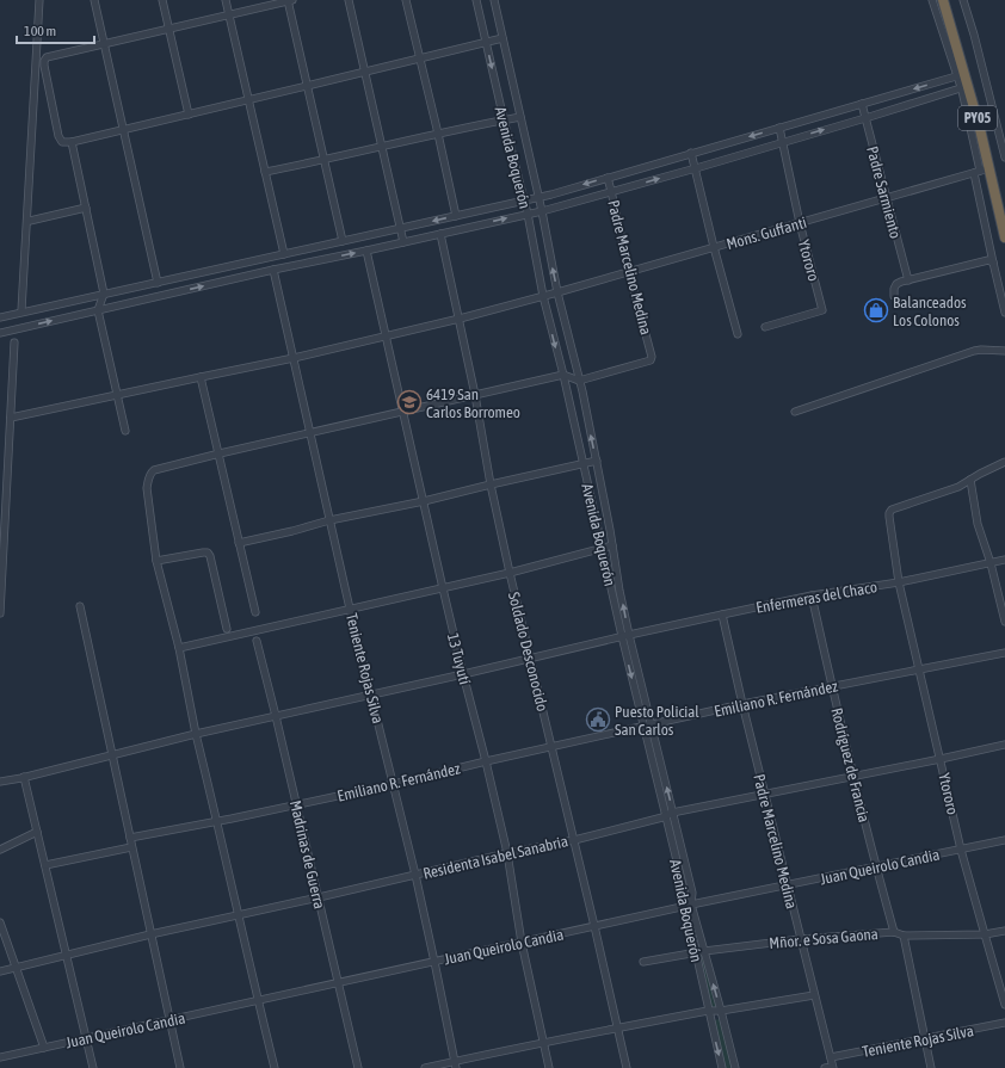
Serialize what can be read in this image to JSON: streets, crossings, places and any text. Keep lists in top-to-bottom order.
{
  "streets": {
    "highway": ["PY05"],
    "street": [
      "Avenida Boquerón",
      "Padre Sarmiento",
      "Mons. Guffanti",
      "Ytororo",
      "Padre Marcelino Medina",
      "Enfermeras del Chaco",
      "Soldado Desconocido",
      "13 Tuyutí",
      "Teniente Rojas Silva",
      "Emiliano R. Fernández",
      "Rodríguez de Francia",
      "Madrinas de Guerra",
      "Residenta Isabel Sanabria",
      "Juan Queirolo Candia",
      "Mñor. e Sosa Gaona"
    ]
  },
  "crossings": [
    ["PY05", "Mons. Guffanti"],
    ["Avenida Boquerón", "Mons. Guffanti"],
    ["Avenida Boquerón", "Padre Marcelino Medina"],
    ["Avenida Boquerón", "Enfermeras del Chaco"],
    ["Avenida Boquerón", "Emiliano R. Fernández"],
    ["Avenida Boquerón", "Residenta Isabel Sanabria"],
    ["Avenida Boquerón", "Juan Queirolo Candia"],
    ["Avenida Boquerón", "Mñor. e Sosa Gaona"],
    ["Padre Sarmiento", "Mons. Guffanti"],
    ["Mons. Guffanti", "Ytororo"],
    ["Mons. Guffanti", "Padre Marcelino Medina"],
    ["Mons. Guffanti", "Soldado Desconocido"],
    ["Mons. Guffanti", "13 Tuyutí"],
    ["Mons. Guffanti", "Teniente Rojas Silva"],
    ["Ytororo", "Enfermeras del Chaco"],
    ["Ytororo", "Emiliano R. Fernández"],
    ["Ytororo", "Residenta Isabel Sanabria"],
    ["Ytororo", "Juan Queirolo Candia"],
    ["Ytororo", "Mñor. e Sosa Gaona"],
    ["Padre Marcelino Medina", "Enfermeras del Chaco"],
    ["Padre Marcelino Medina", "Teniente Rojas Silva"],
    ["Padre Marcelino Medina", "Emiliano R. Fernández"],
    ["Padre Marcelino Medina", "Residenta Isabel Sanabria"],
    ["Padre Marcelino Medina", "Juan Queirolo Candia"],
    ["Padre Marcelino Medina", "Mñor. e Sosa Gaona"],
    ["Enfermeras del Chaco", "Soldado Desconocido"],
    ["Enfermeras del Chaco", "13 Tuyutí"],
    ["Enfermeras del Chaco", "Teniente Rojas Silva"],
    ["Enfermeras del Chaco", "Rodríguez de Francia"],
    ["Enfermeras del Chaco", "Madrinas de Guerra"],
    ["Soldado Desconocido", "Emiliano R. Fernández"],
    ["Soldado Desconocido", "Residenta Isabel Sanabria"],
    ["Soldado Desconocido", "Juan Queirolo Candia"],
    ["13 Tuyutí", "Emiliano R. Fernández"],
    ["13 Tuyutí", "Residenta Isabel Sanabria"],
    ["13 Tuyutí", "Juan Queirolo Candia"],
    ["Teniente Rojas Silva", "Emiliano R. Fernández"],
    ["Teniente Rojas Silva", "Residenta Isabel Sanabria"],
    ["Teniente Rojas Silva", "Juan Queirolo Candia"],
    ["Emiliano R. Fernández", "Rodríguez de Francia"],
    ["Emiliano R. Fernández", "Madrinas de Guerra"],
    ["Rodríguez de Francia", "Residenta Isabel Sanabria"],
    ["Rodríguez de Francia", "Juan Queirolo Candia"],
    ["Rodríguez de Francia", "Mñor. e Sosa Gaona"],
    ["Madrinas de Guerra", "Residenta Isabel Sanabria"],
    ["Madrinas de Guerra", "Juan Queirolo Candia"]
  ],
  "places": {
    "shop": ["Balanceados Los Colonos"],
    "school or university": ["6419 San Carlos Borromeo"],
    "public building": ["Puesto Policial San Carlos"]
  },
  "scale_bar": "100 m"
}
